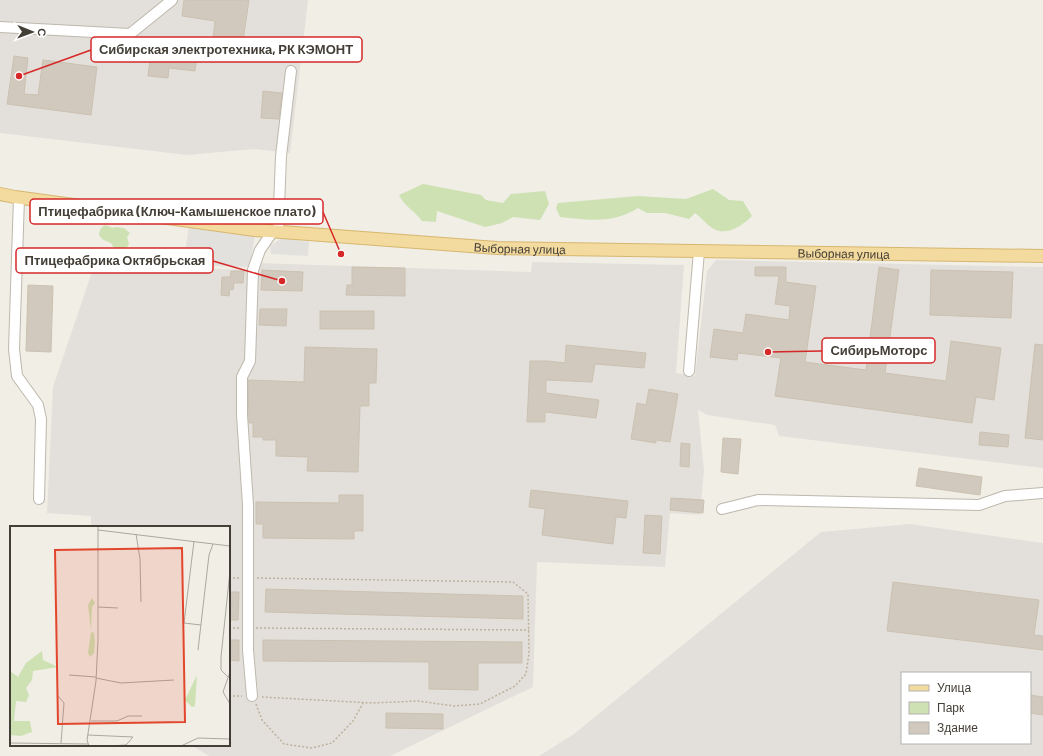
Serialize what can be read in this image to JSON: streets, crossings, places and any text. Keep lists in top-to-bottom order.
{
  "streets": {
    "main road": ["Выборная улица"]
  },
  "places": [
    "Сибирская электротехника, РК КЭМОНТ",
    "Птицефабрика (Ключ-Камышенское плато)",
    "Птицефабрика Октябрьская",
    "СибирьМоторс"
  ],
  "legend": ["Улица", "Парк", "Здание"],
  "north": "right"
}
